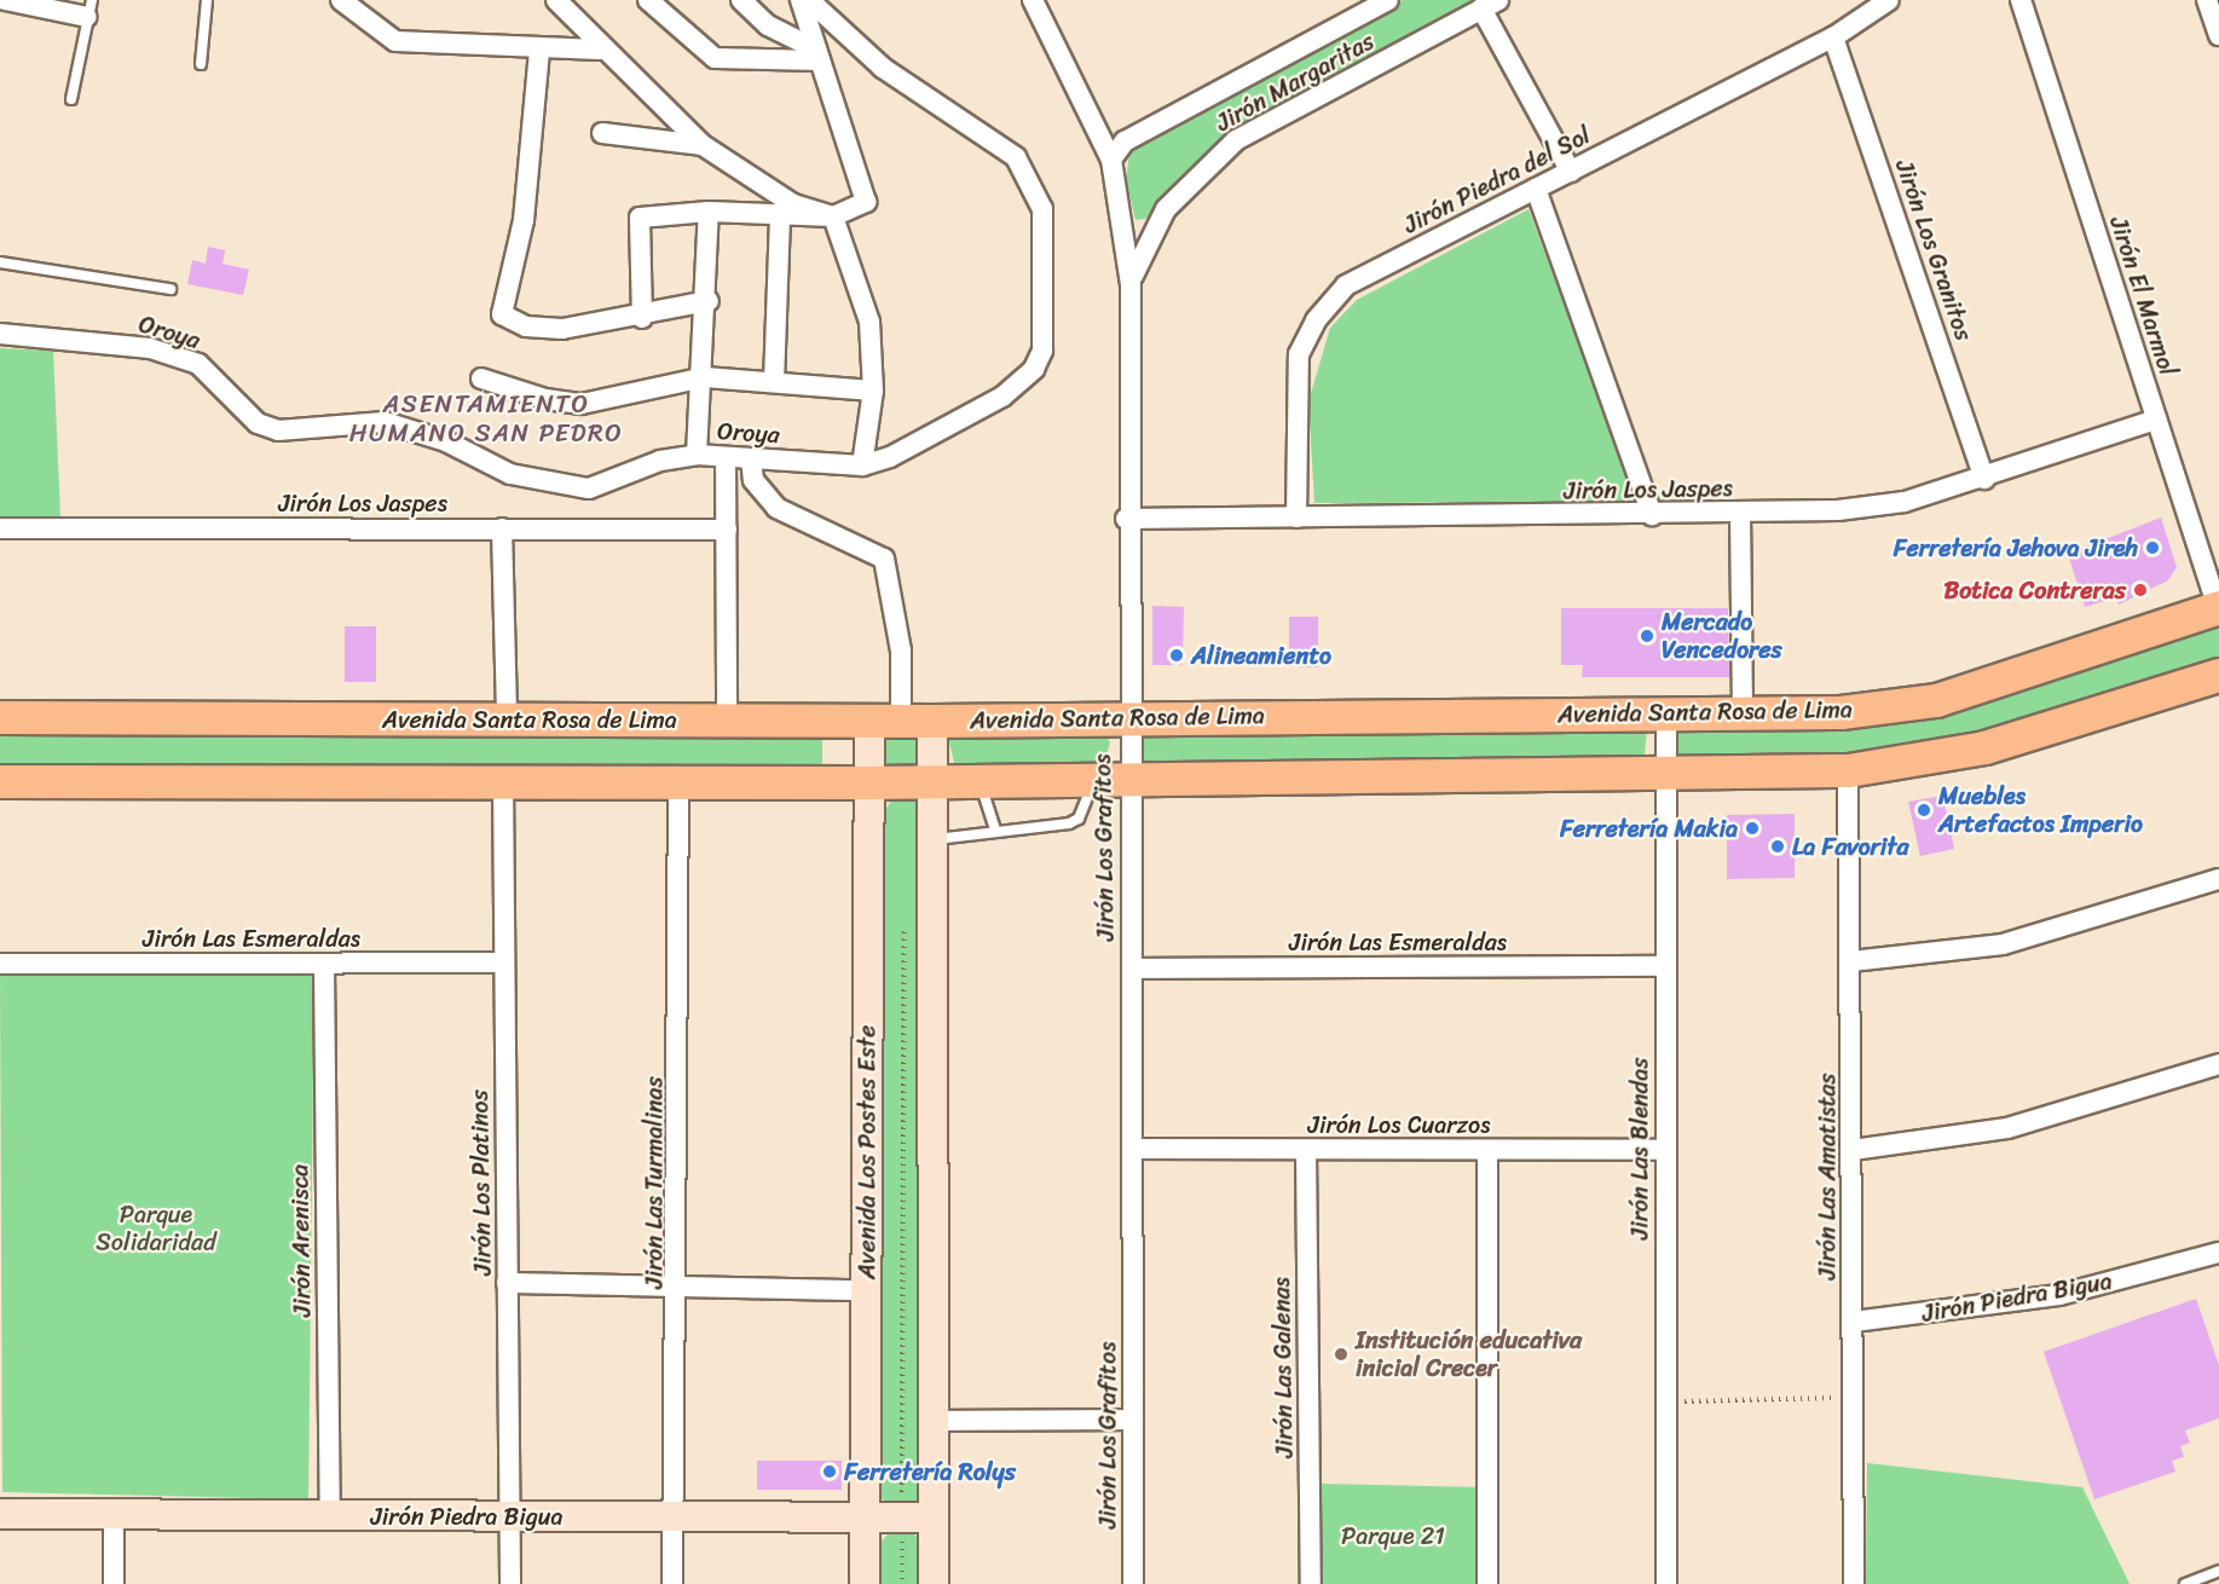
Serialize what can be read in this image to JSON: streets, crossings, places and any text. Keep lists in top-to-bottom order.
{
  "streets": {
    "main road": ["Avenida Santa Rosa de Lima", "Avenida Los Postes Este", "Jirón Piedra Bigua"],
    "street": [
      "Jirón Margaritas",
      "Jirón Piedra del Sol",
      "Jirón Los Granitos",
      "Jirón El Marmol",
      "Oroya",
      "Jirón Los Jaspes",
      "Jirón Los Grafitos",
      "Jirón Las Esmeraldas",
      "Jirón Los Cuarzos",
      "Jirón Las Blendas",
      "Jirón Las Amatistas",
      "Jirón Los Platinos",
      "Jirón Las Turmalinas",
      "Jirón Arenisca",
      "Jirón Las Galenas"
    ]
  },
  "crossings": [
    ["Jirón Margaritas", "Jirón Los Grafitos"],
    ["Jirón Piedra del Sol", "Jirón Los Granitos"],
    ["Jirón Piedra del Sol", "Jirón Los Jaspes"],
    ["Jirón Los Granitos", "Jirón Los Jaspes"],
    ["Jirón El Marmol", "Jirón Los Jaspes"],
    ["Jirón El Marmol", "Avenida Santa Rosa de Lima"],
    ["Jirón Los Jaspes", "Jirón Los Grafitos"],
    ["Avenida Santa Rosa de Lima", "Jirón Los Grafitos"],
    ["Avenida Santa Rosa de Lima", "Jirón Las Blendas"],
    ["Avenida Santa Rosa de Lima", "Avenida Los Postes Este"],
    ["Jirón Los Grafitos", "Jirón Las Esmeraldas"],
    ["Jirón Los Grafitos", "Jirón Los Cuarzos"],
    ["Jirón Las Esmeraldas", "Jirón Las Blendas"],
    ["Jirón Las Esmeraldas", "Jirón Los Platinos"],
    ["Jirón Las Esmeraldas", "Jirón Arenisca"],
    ["Jirón Los Cuarzos", "Jirón Las Blendas"],
    ["Jirón Los Cuarzos", "Jirón Las Galenas"],
    ["Avenida Los Postes Este", "Jirón Piedra Bigua"],
    ["Jirón Las Amatistas", "Jirón Piedra Bigua"],
    ["Jirón Los Platinos", "Jirón Piedra Bigua"],
    ["Jirón Las Turmalinas", "Jirón Piedra Bigua"],
    ["Jirón Arenisca", "Jirón Piedra Bigua"]
  ],
  "districts": ["ASENTAMIENTO HUMANO SAN PEDRO"],
  "parks": ["Parque Solidaridad", "Parque 21"],
  "places": [
    "Ferretería Jehova Jireh",
    "Botica Contreras",
    "Mercado Vencedores",
    "Alineamiento",
    "Muebles Artefactos Imperio",
    "Ferretería Makia",
    "La Favorita",
    "Institución educativa inicial Crecer",
    "Ferretería Rolys"
  ]
}
